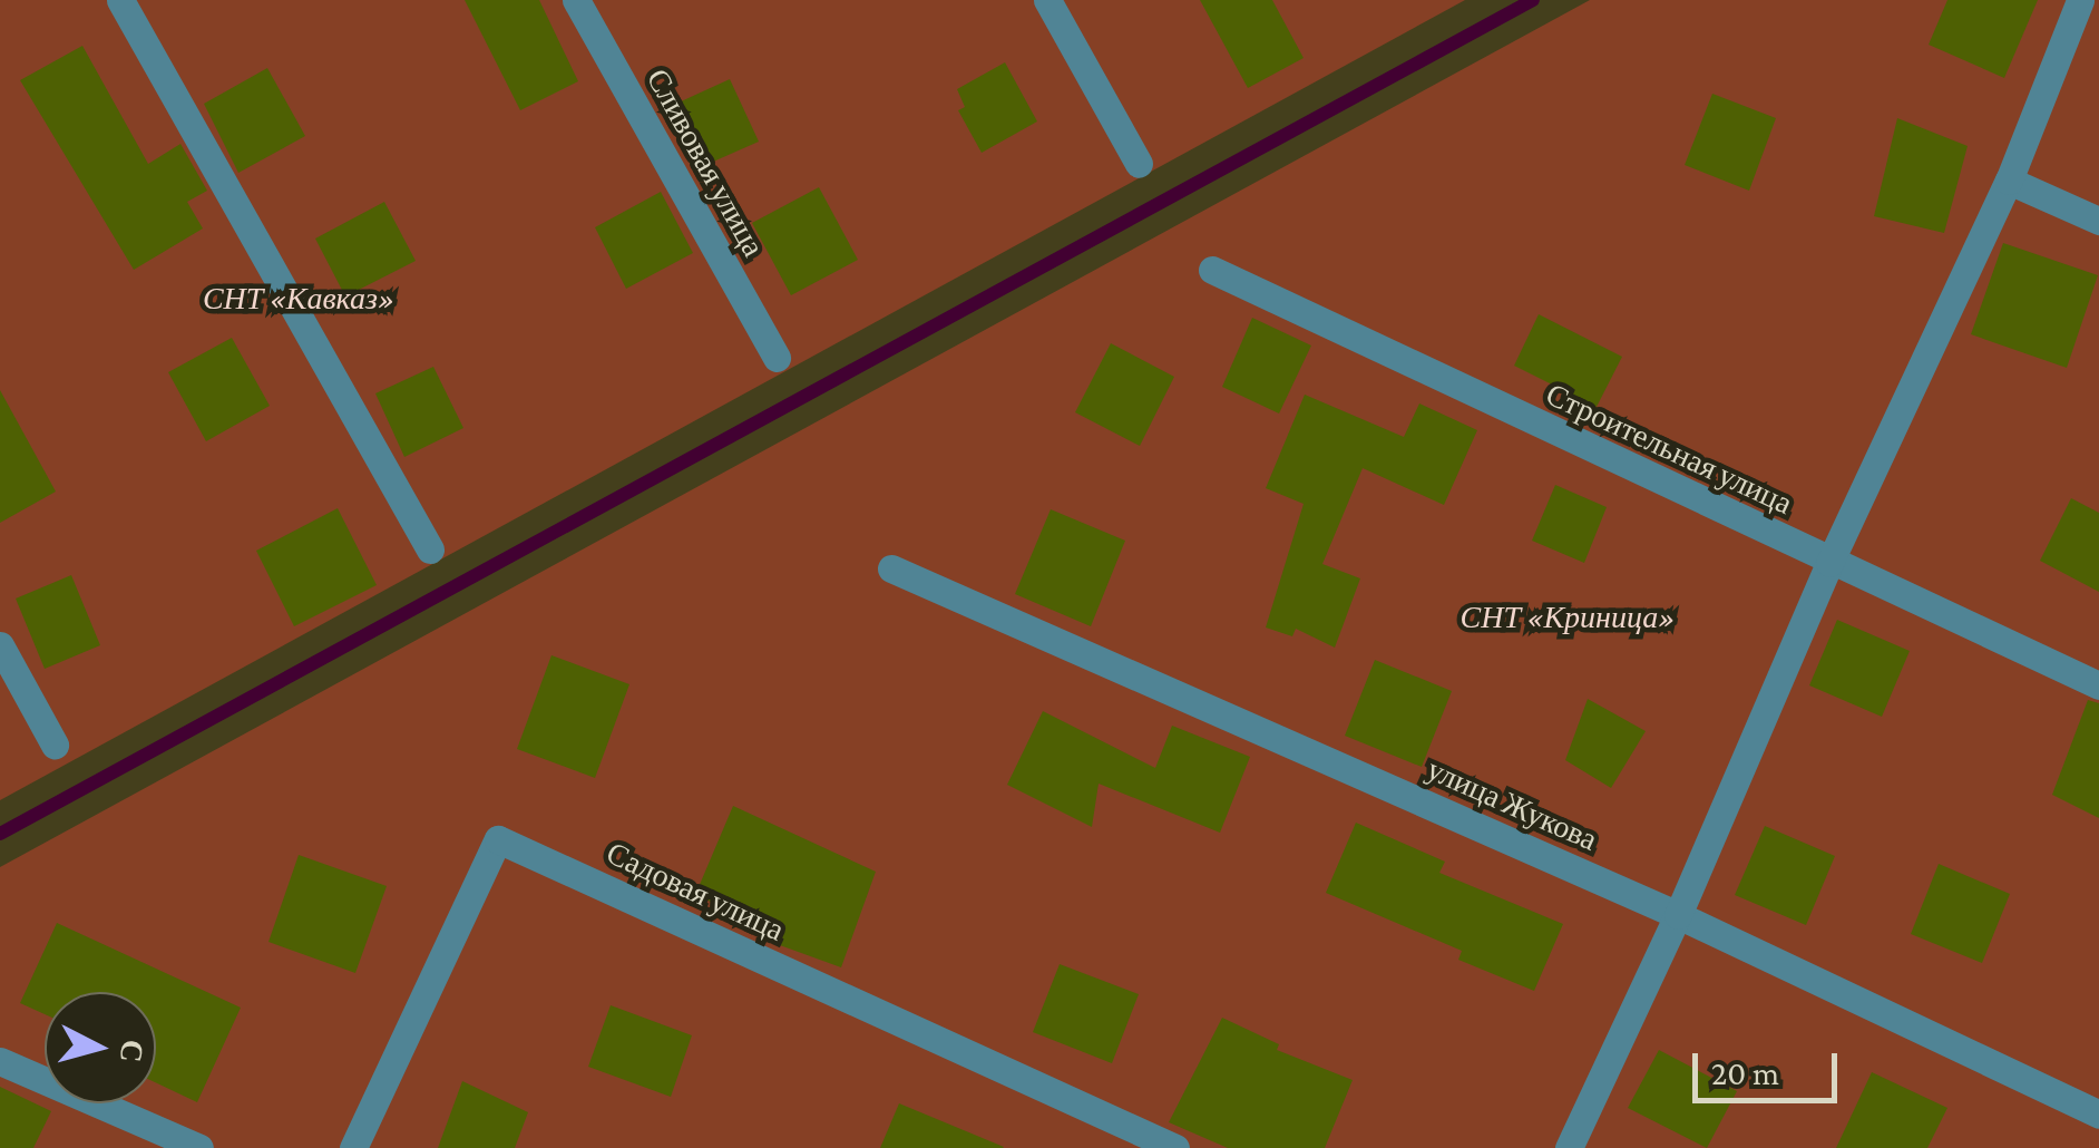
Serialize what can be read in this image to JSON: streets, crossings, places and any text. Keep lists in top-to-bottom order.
{
  "streets": {
    "street": [
      "Сливовая улица",
      "Строительная улица",
      "улица Жукова",
      "Садовая улица"
    ]
  },
  "parks": ["СНТ «Кавказ»", "СНТ «Криница»"],
  "scale_bar": "20 m",
  "north": "right"
}
